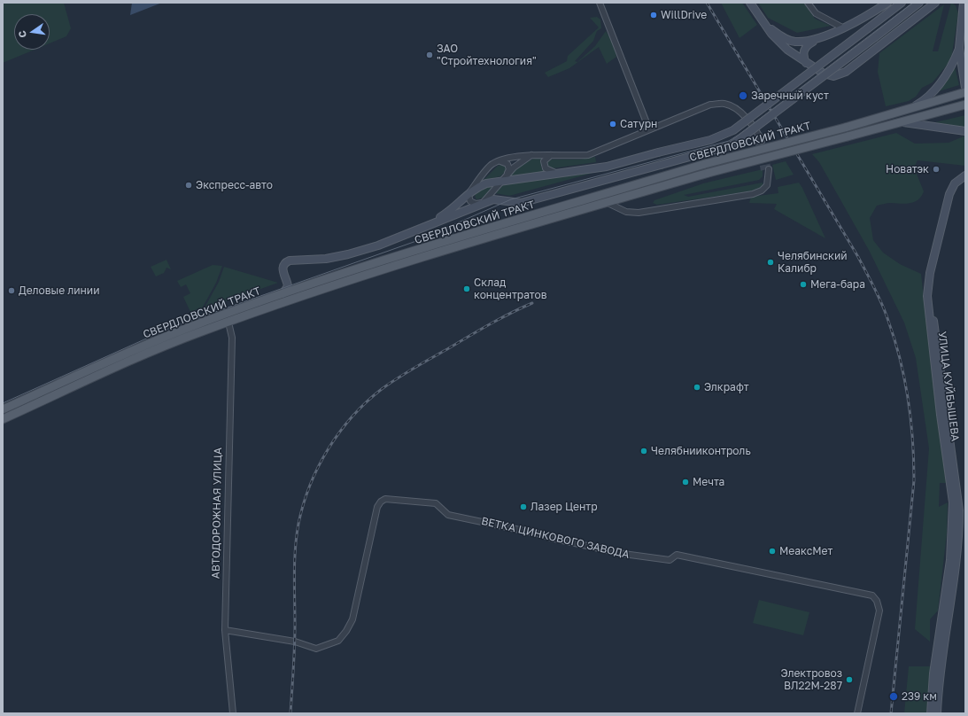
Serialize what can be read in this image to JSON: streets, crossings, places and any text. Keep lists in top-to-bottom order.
{
  "streets": {
    "main road": ["СВЕРДЛОВСКИЙ ТРАКТ", "УЛИЦА КУЙБЫШЕВА"],
    "street": ["АВТОДОРОЖНАЯ УЛИЦА", "ВЕТКА ЦИНКОВОГО ЗАВОДА"]
  },
  "crossings": [
    ["СВЕРДЛОВСКИЙ ТРАКТ", "АВТОДОРОЖНАЯ УЛИЦА"],
    ["АВТОДОРОЖНАЯ УЛИЦА", "ВЕТКА ЦИНКОВОГО ЗАВОДА"]
  ],
  "places": [
    "WillDrive",
    "ЗАО \"Стройтехнология\"",
    "Заречный куст",
    "Сатурн",
    "Новатэк",
    "Экспресс-авто",
    "Челябинский Калибр",
    "Мега-бара",
    "Склад концентратов",
    "Деловые линии",
    "Элкрафт",
    "Челябнииконтроль",
    "Мечта",
    "Лазер Центр",
    "МеаксМет",
    "Электровоз ВЛ22М-287",
    "239 км"
  ],
  "north": "left"
}
